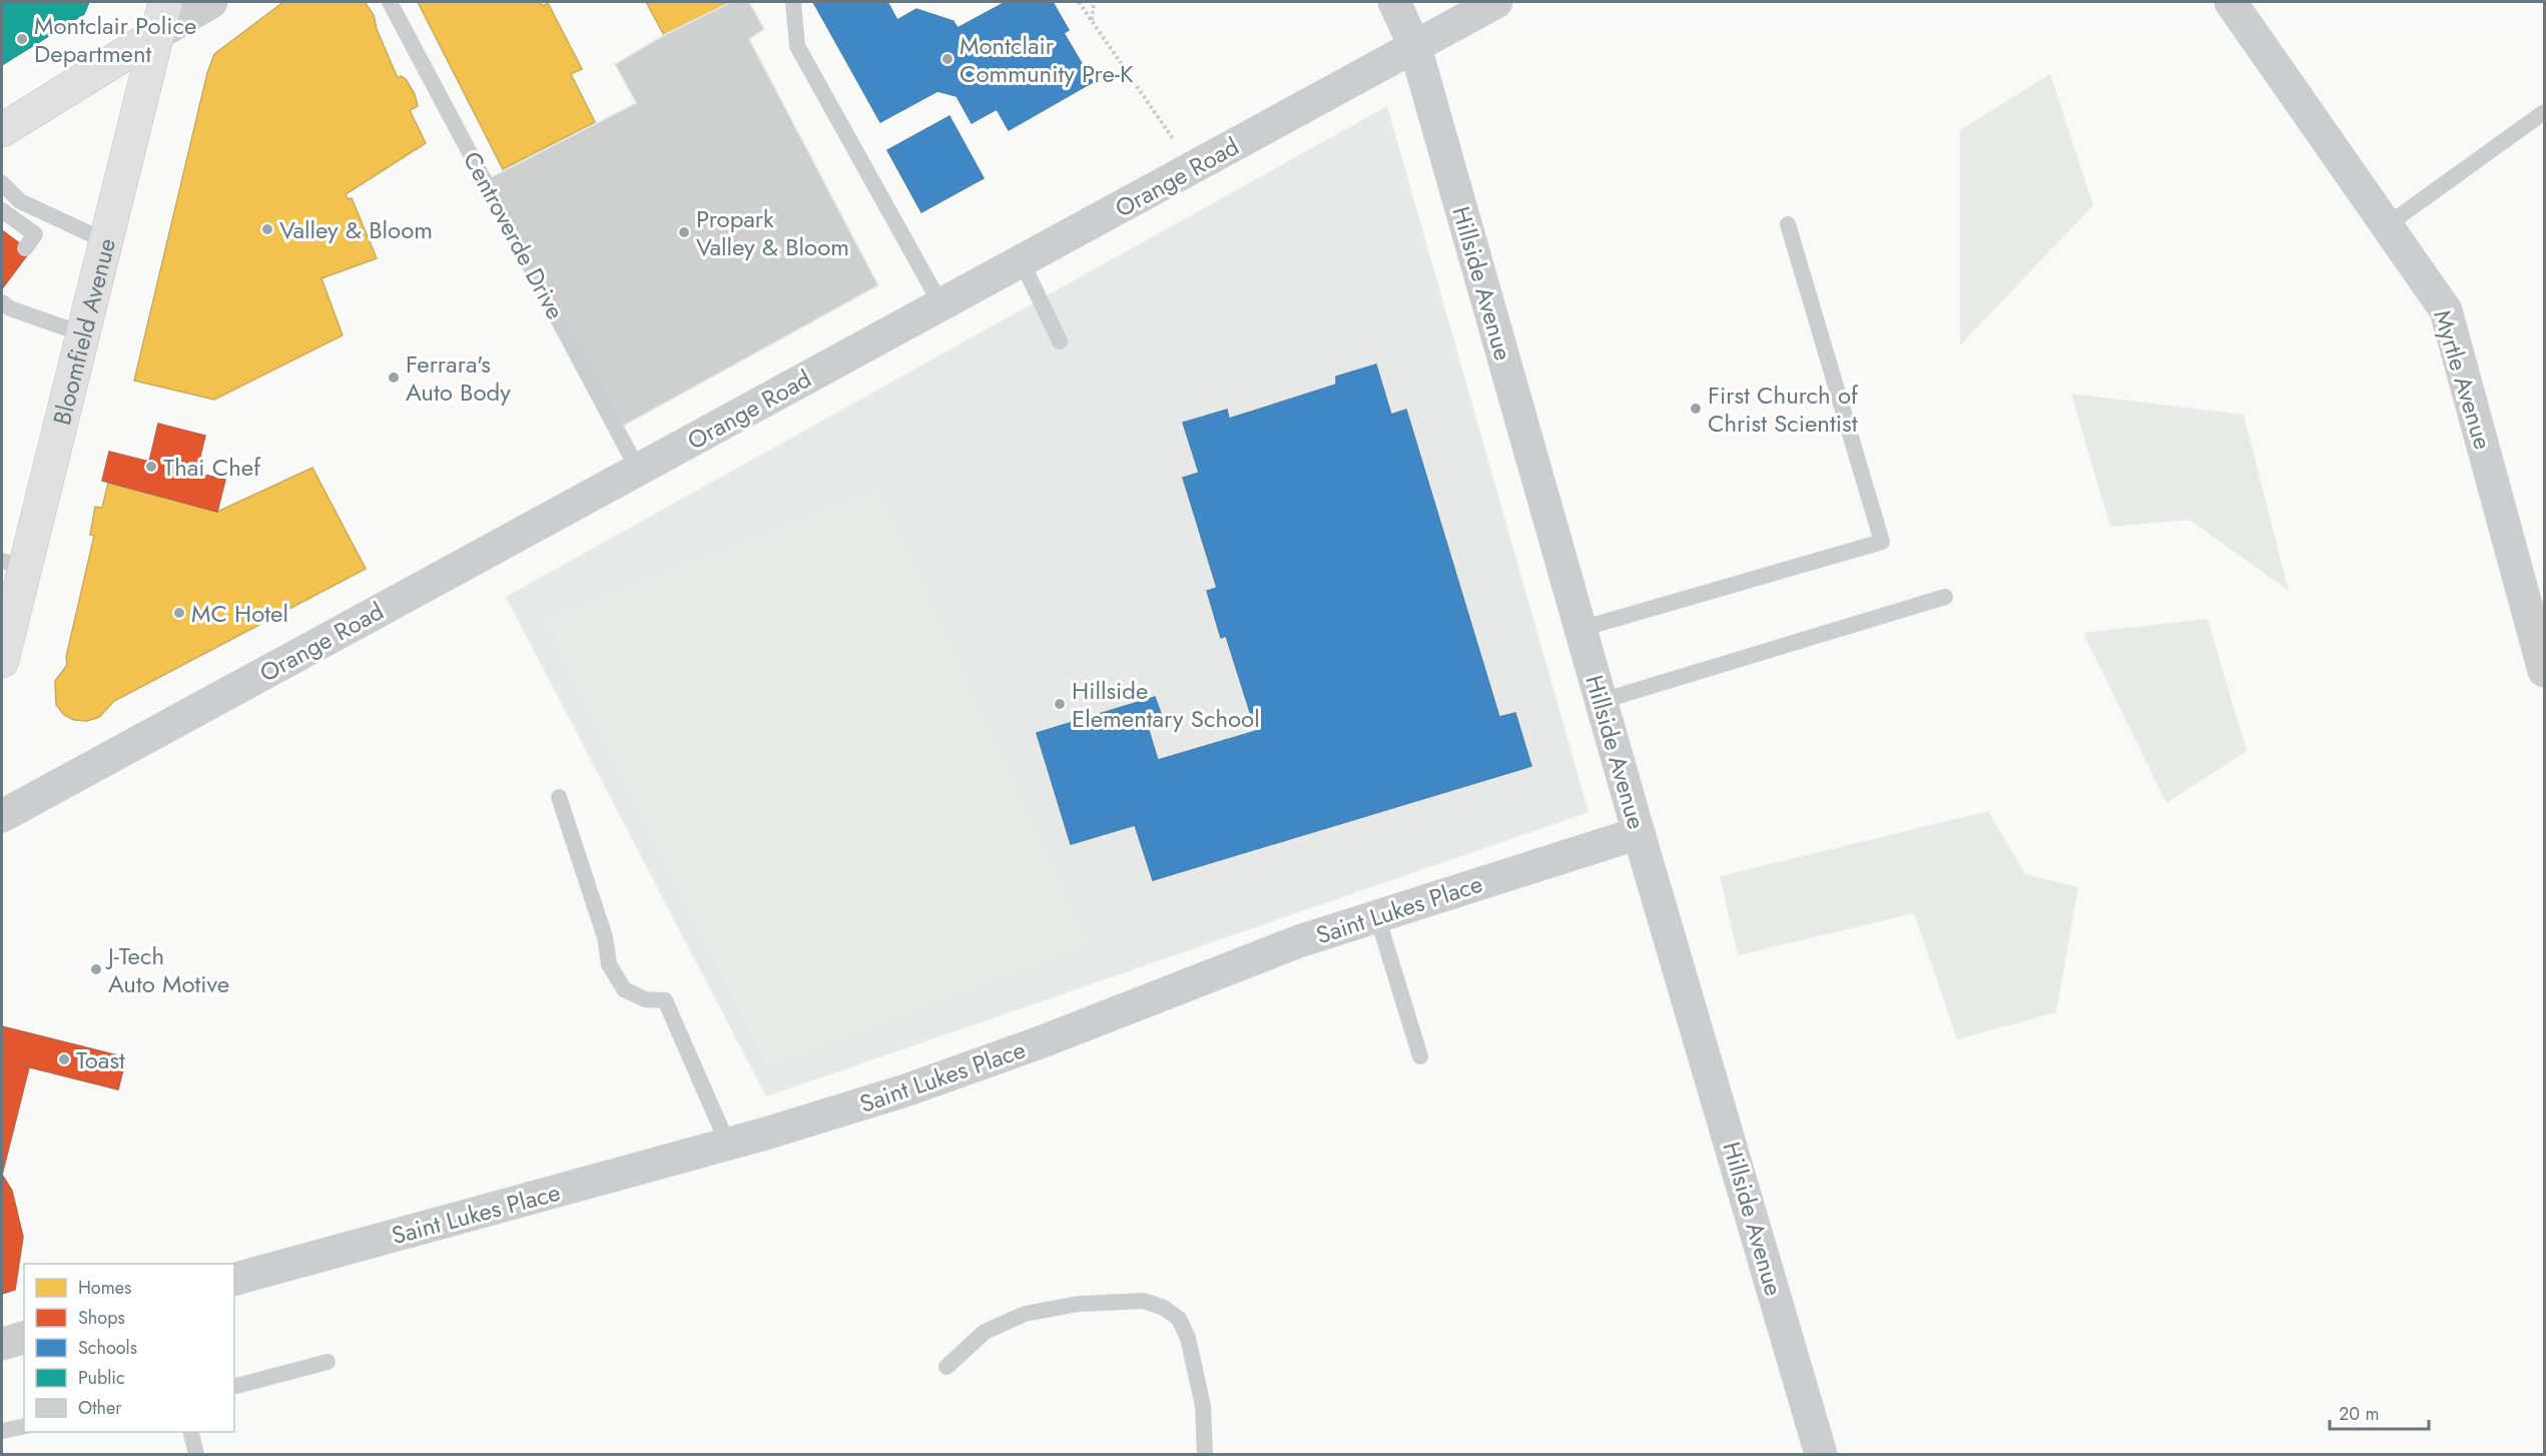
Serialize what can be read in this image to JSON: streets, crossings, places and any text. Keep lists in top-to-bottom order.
{
  "streets": {
    "main road": ["Bloomfield Avenue"],
    "street": [
      "Orange Road",
      "Hillside Avenue",
      "Myrtle Avenue",
      "Saint Lukes Place"
    ],
    "lane": ["Centroverde Drive"]
  },
  "crossings": [
    ["Orange Road", "Centroverde Drive"],
    ["Orange Road", "Hillside Avenue"],
    ["Hillside Avenue", "Saint Lukes Place"]
  ],
  "places": [
    "Montclair Police Department",
    "Montclair Community Pre-K",
    "Valley & Bloom",
    "Propark Valley & Bloom",
    "Ferrara's Auto Body",
    "First Church of Christ Scientist",
    "Thai Chef",
    "MC Hotel",
    "Hillside Elementary School",
    "J-Tech Auto Motive",
    "Toast"
  ],
  "legend": [
    "Homes",
    "Shops",
    "Schools",
    "Public",
    "Other"
  ],
  "scale_bar": "20 m"
}
